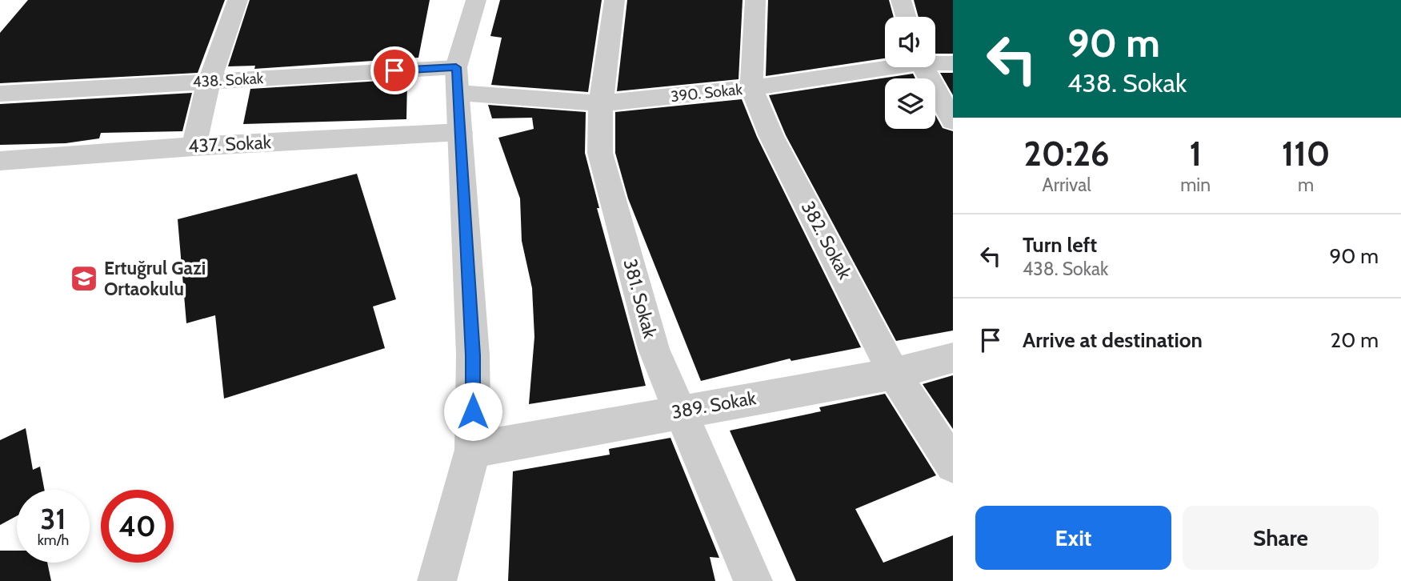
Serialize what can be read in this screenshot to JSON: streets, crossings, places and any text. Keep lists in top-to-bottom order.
{
  "streets": {
    "street": [
      "438. Sokak",
      "390. Sokak",
      "437. Sokak",
      "382. Sokak",
      "381. Sokak",
      "389. Sokak"
    ]
  },
  "crossings": [
    ["438. Sokak", "390. Sokak"],
    ["390. Sokak", "382. Sokak"],
    ["390. Sokak", "381. Sokak"],
    ["382. Sokak", "389. Sokak"],
    ["381. Sokak", "389. Sokak"]
  ],
  "places": {
    "school or university": ["Ertuğrul Gazi Ortaokulu"]
  },
  "page": {
    "turn": ["90 m", "438. Sokak"],
    "eta": [
      "20:26",
      "Arrival",
      "1",
      "min",
      "110",
      "m"
    ],
    "list": [
      {
        "name": "Turn left",
        "note": "438. Sokak",
        "value": "90 m"
      },
      {
        "name": "Arrive at destination",
        "value": "20 m"
      }
    ],
    "speed": "31 km/h",
    "limit": "40",
    "buttons": ["Exit", "Share"]
  }
}
